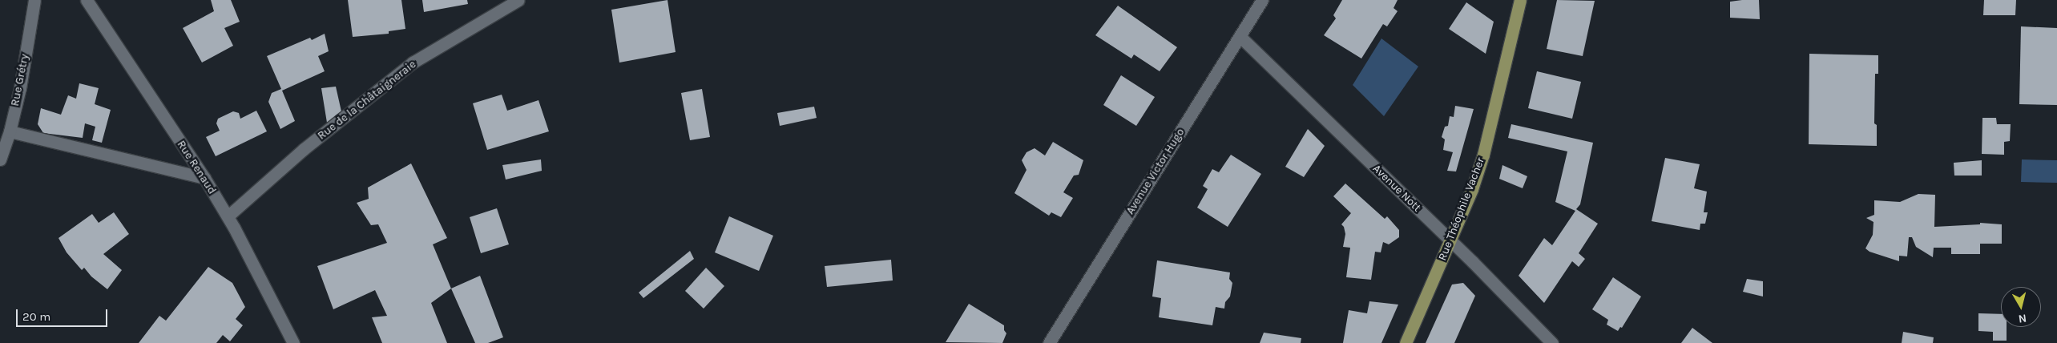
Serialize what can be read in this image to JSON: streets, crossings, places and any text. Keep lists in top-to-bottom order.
{
  "streets": {
    "main road": ["Rue Théophile Vacher"],
    "street": [
      "Rue Grétry",
      "Rue de la Châtaigneraie",
      "Rue Renaud",
      "Avenue Victor Hugo",
      "Avenue Nott"
    ]
  },
  "crossings": [
    ["Rue de la Châtaigneraie", "Rue Renaud"],
    ["Avenue Victor Hugo", "Avenue Nott"],
    ["Avenue Nott", "Rue Théophile Vacher"]
  ],
  "scale_bar": "20 m",
  "north": "bottom"
}
